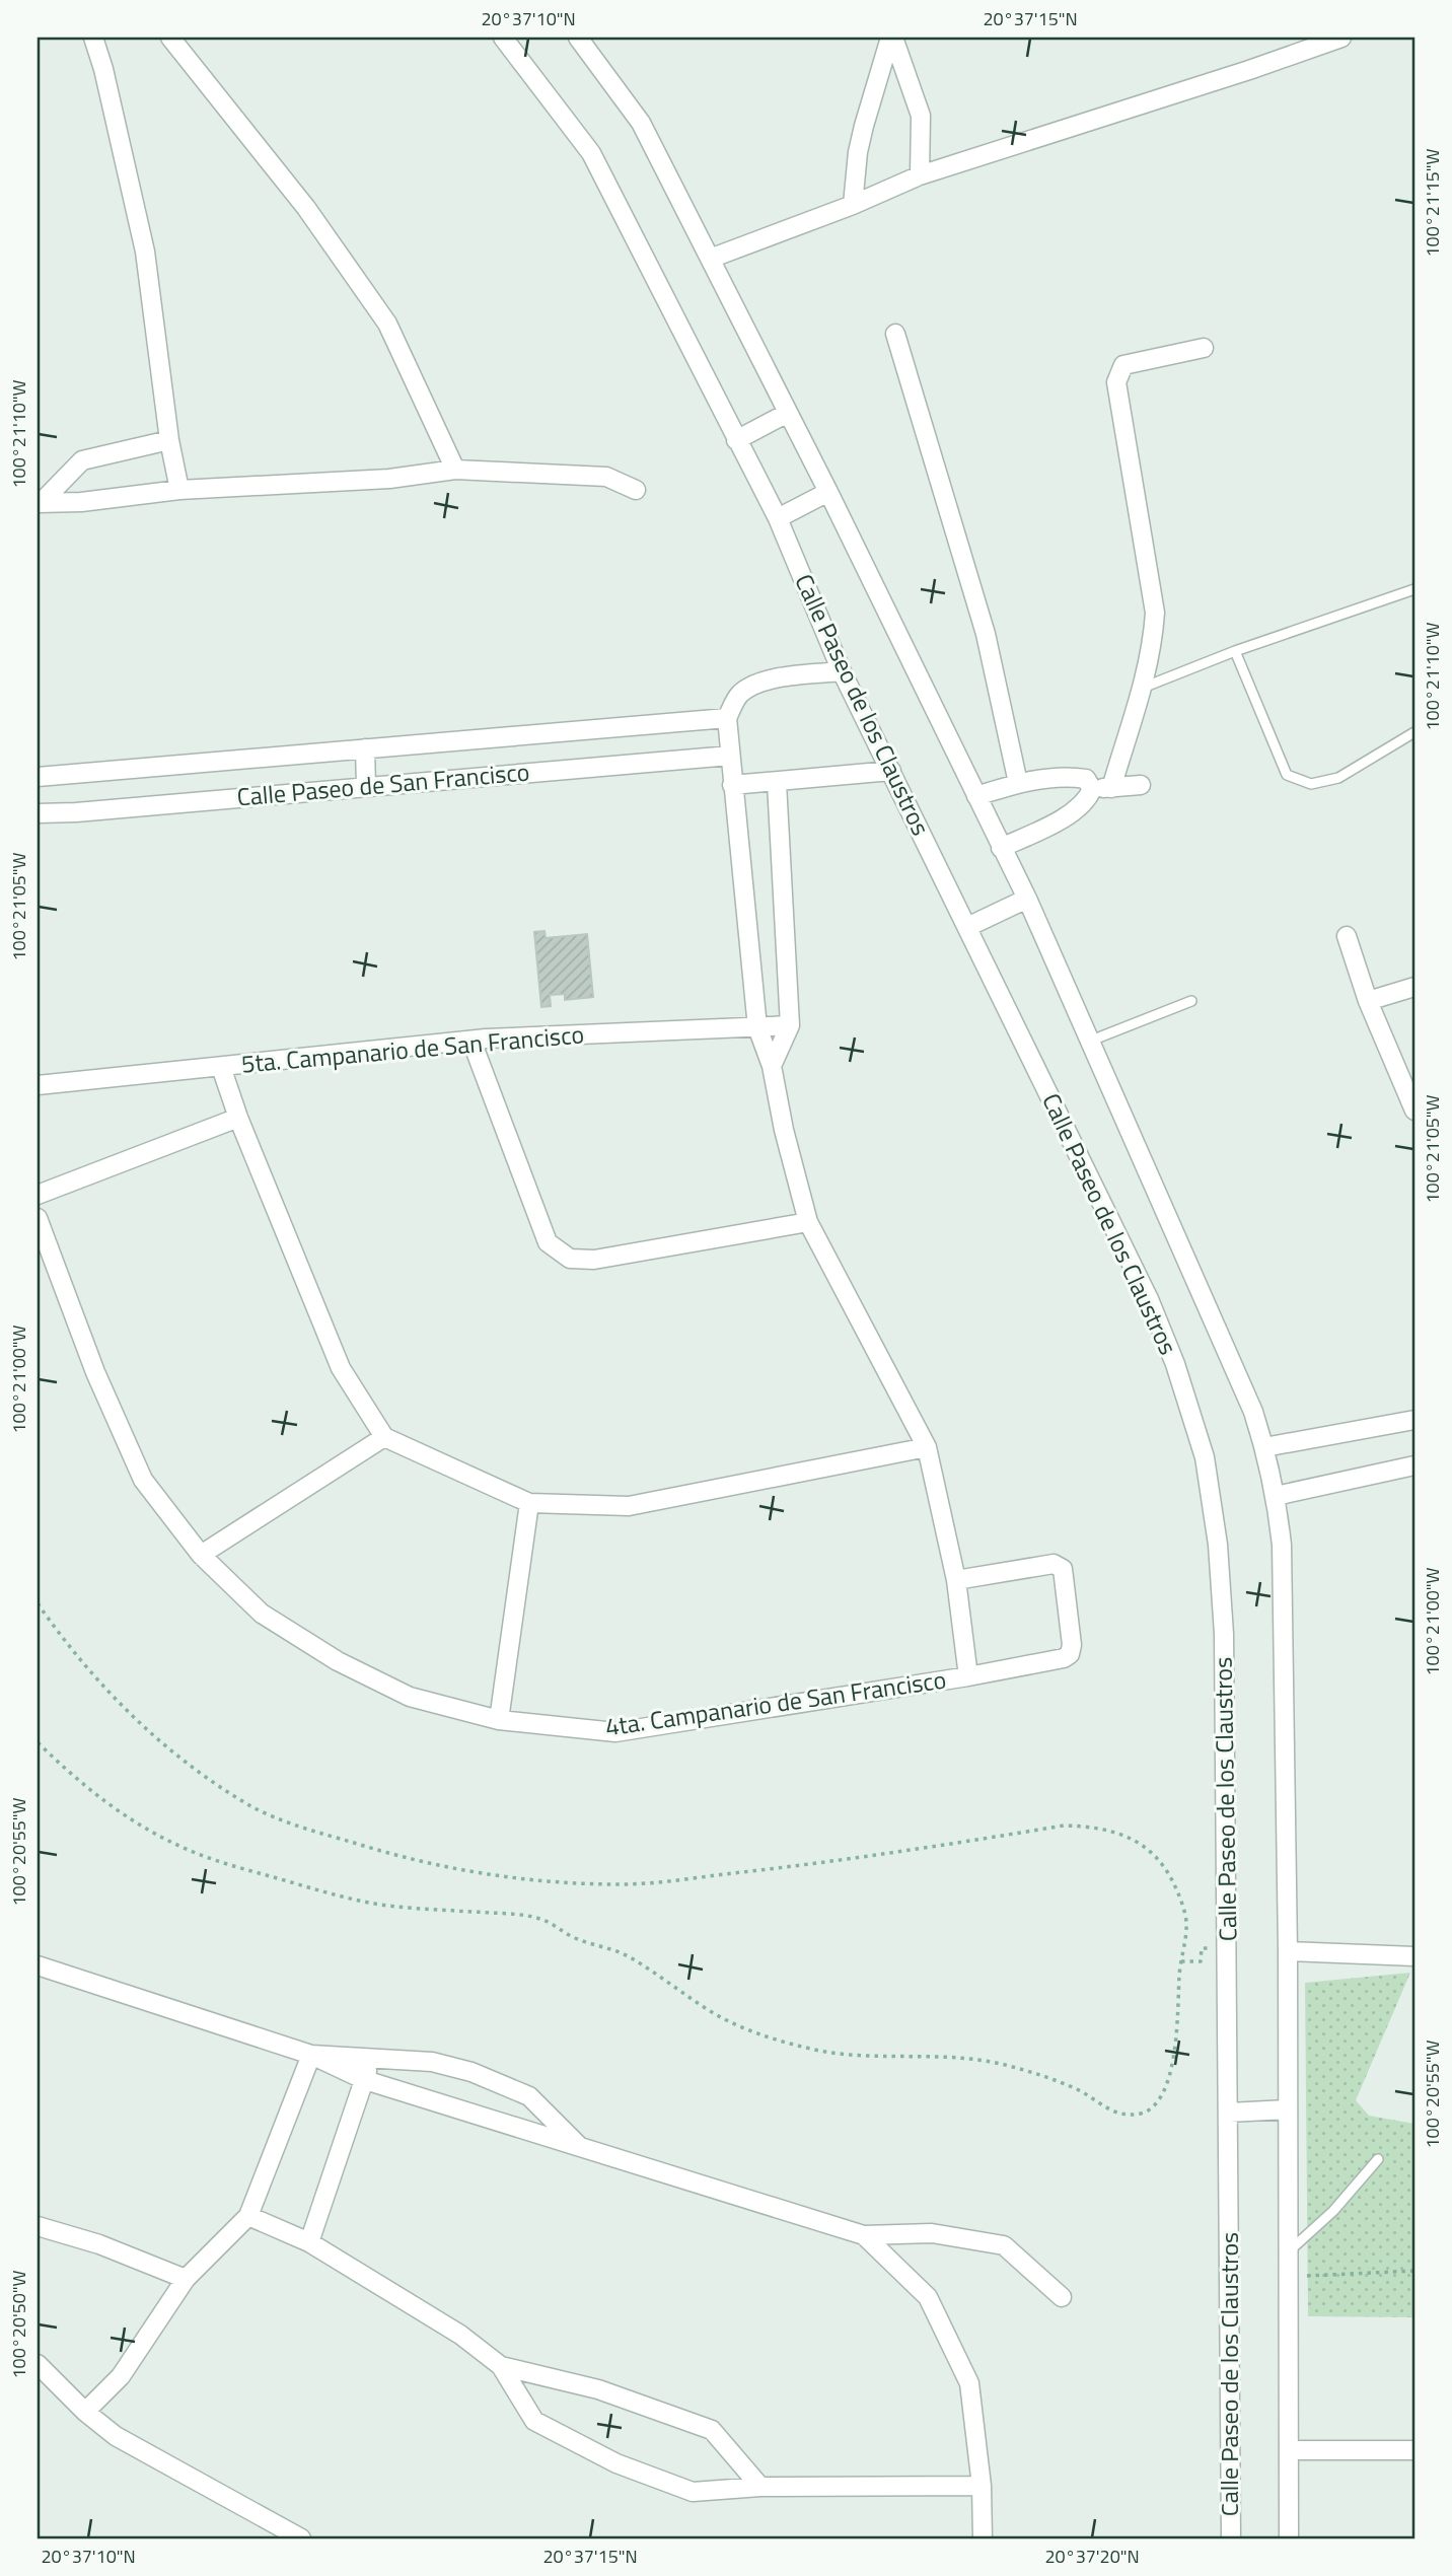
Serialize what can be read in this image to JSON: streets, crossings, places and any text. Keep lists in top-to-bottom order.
{
  "streets": {
    "street": [
      "Calle Paseo de los Claustros",
      "Calle Paseo de San Francisco",
      "5ta. Campanario de San Francisco",
      "4ta. Campanario de San Francisco"
    ]
  },
  "crossings": [
    ["Calle Paseo de San Francisco", "4ta. Campanario de San Francisco"],
    ["5ta. Campanario de San Francisco", "4ta. Campanario de San Francisco"]
  ],
  "coordinates": [
    "20°37'10\"N",
    "20°37'15\"N",
    "100°21'15\"W",
    "100°21'10\"W",
    "100°21'05\"W",
    "100°21'00\"W",
    "100°20'55\"W",
    "100°20'50\"W",
    "20°37'20\"N"
  ]
}
